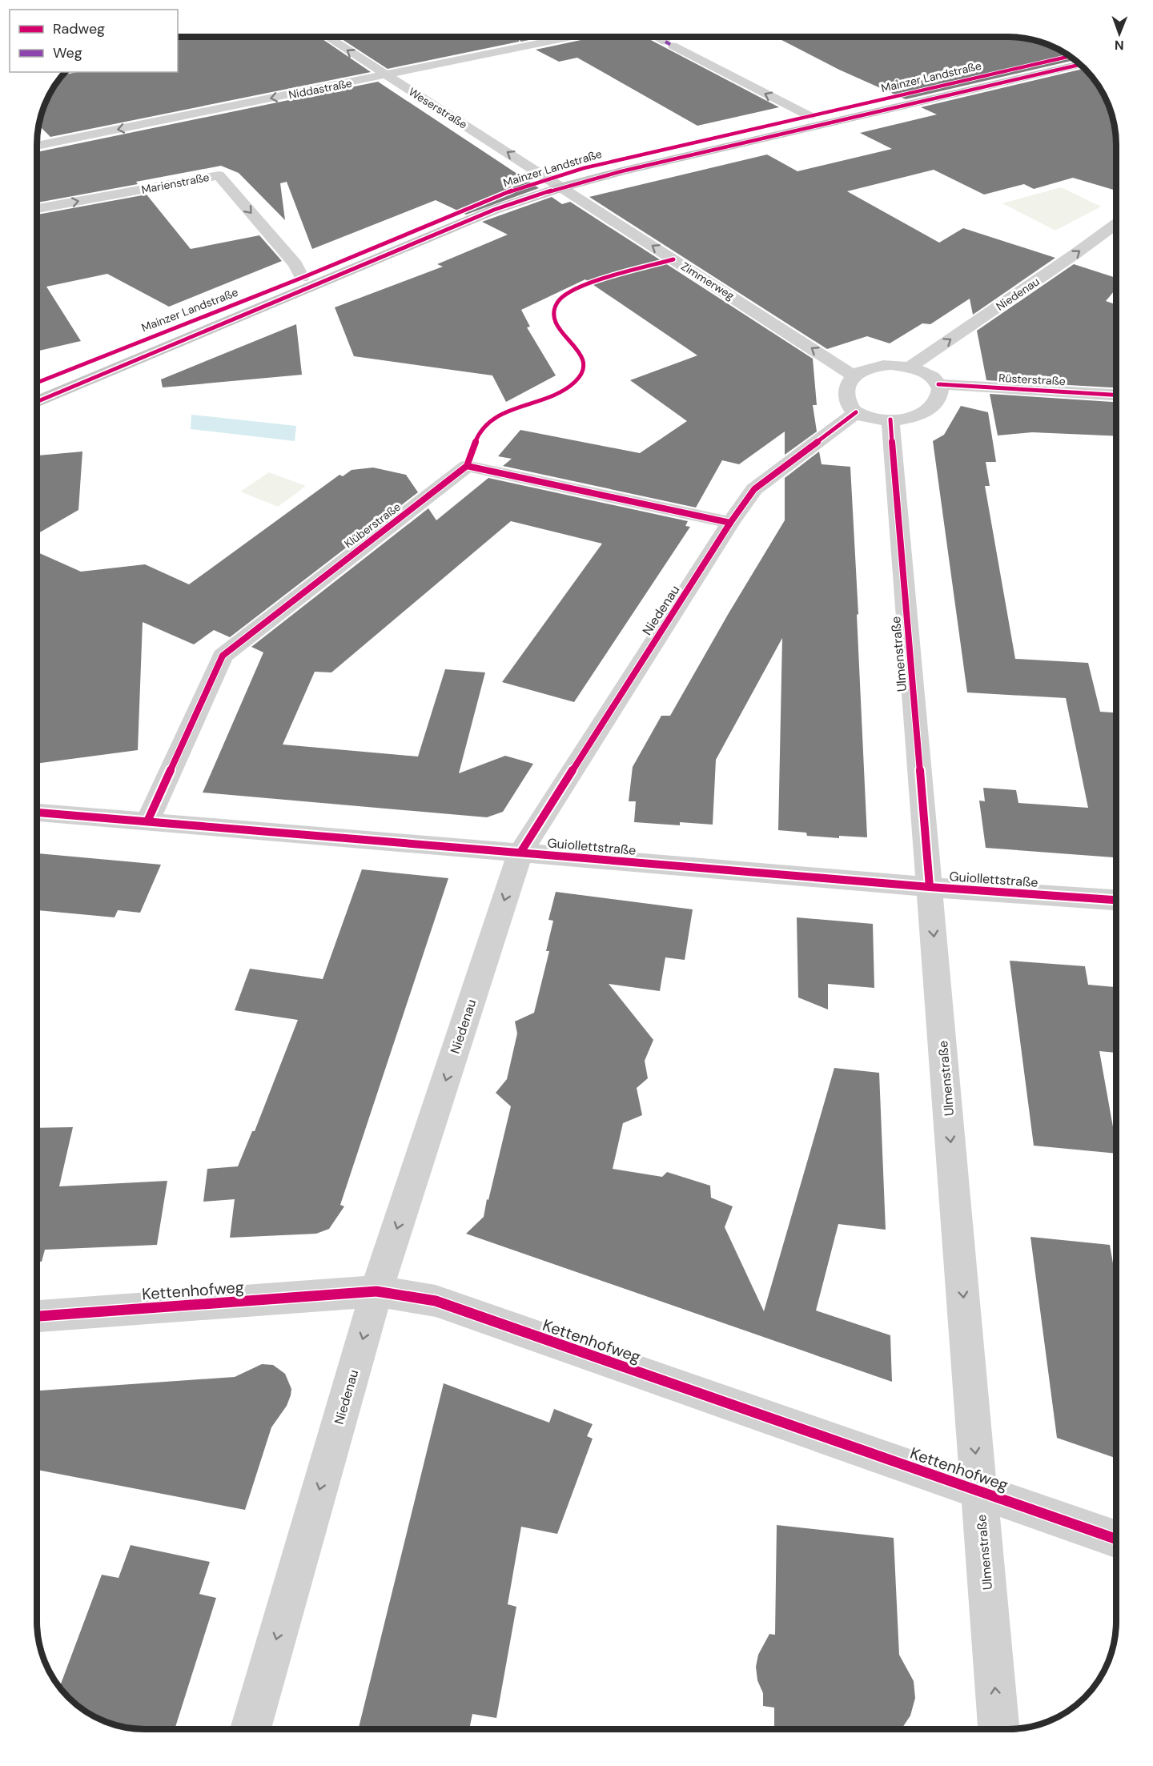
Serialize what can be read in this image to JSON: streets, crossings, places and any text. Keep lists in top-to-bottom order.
{
  "streets": {
    "main road": ["Mainzer Landstraße"],
    "street": [
      "Niddastraße",
      "Weserstraße",
      "Marienstraße",
      "Zimmerweg",
      "Niedenau",
      "Rüsterstraße",
      "Klüberstraße",
      "Ulmenstraße",
      "Guiollettstraße",
      "Kettenhofweg"
    ]
  },
  "crossings": [
    ["Mainzer Landstraße", "Weserstraße"],
    ["Mainzer Landstraße", "Marienstraße"],
    ["Mainzer Landstraße", "Zimmerweg"],
    ["Niddastraße", "Weserstraße"],
    ["Weserstraße", "Zimmerweg"],
    ["Zimmerweg", "Niedenau"],
    ["Zimmerweg", "Rüsterstraße"],
    ["Zimmerweg", "Ulmenstraße"],
    ["Niedenau", "Rüsterstraße"],
    ["Niedenau", "Klüberstraße"],
    ["Niedenau", "Ulmenstraße"],
    ["Niedenau", "Guiollettstraße"],
    ["Niedenau", "Kettenhofweg"],
    ["Rüsterstraße", "Ulmenstraße"],
    ["Klüberstraße", "Guiollettstraße"],
    ["Ulmenstraße", "Guiollettstraße"],
    ["Ulmenstraße", "Kettenhofweg"]
  ],
  "one_way": ["Niddastraße", "Weserstraße", "Marienstraße"],
  "legend": ["Radweg", "Weg"],
  "north": "bottom"
}
